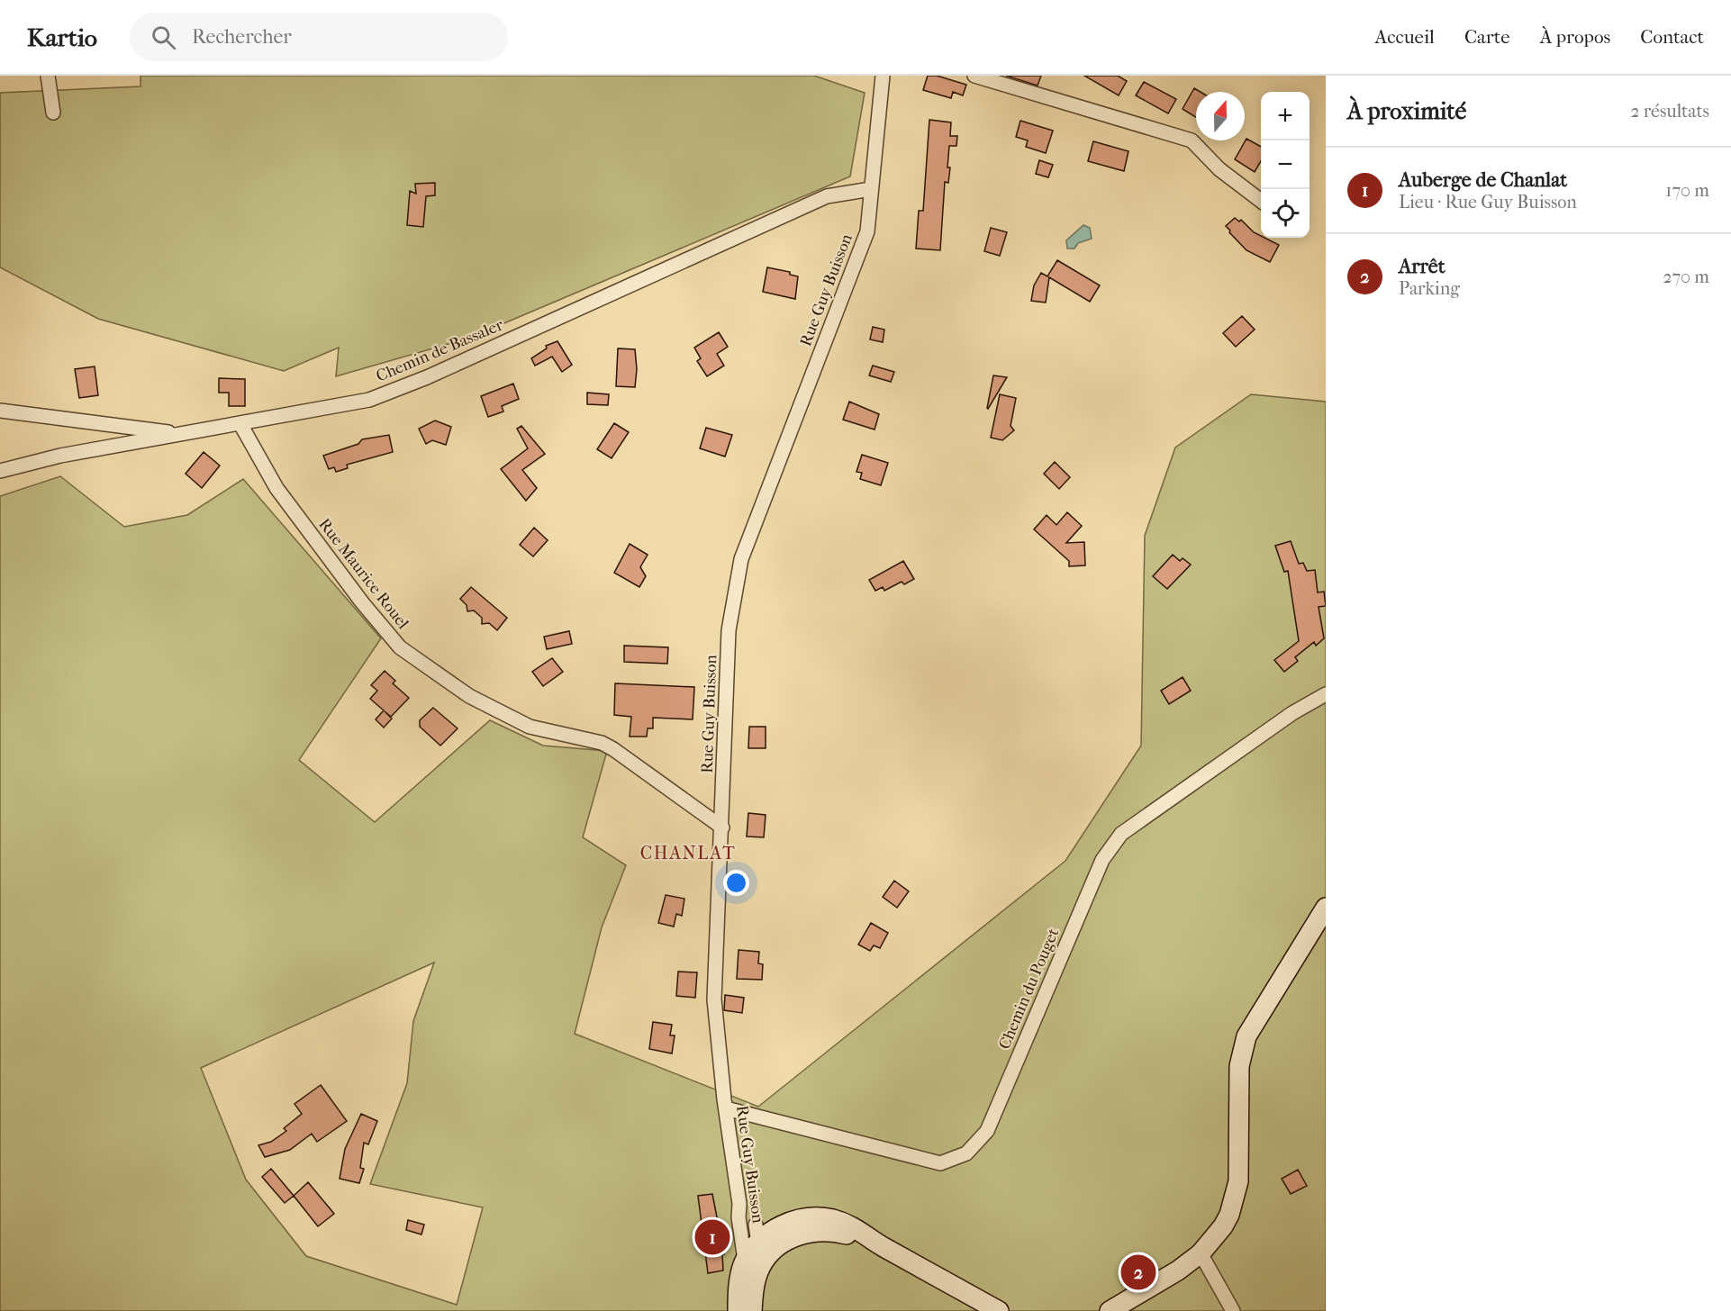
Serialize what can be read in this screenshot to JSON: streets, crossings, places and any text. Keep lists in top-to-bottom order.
{
  "streets": {
    "street": [
      "Rue Guy Buisson",
      "Chemin de Bassaler",
      "Rue Maurice Rouel",
      "Chemin du Pouget"
    ]
  },
  "crossings": [
    ["Rue Guy Buisson", "Chemin de Bassaler"],
    ["Rue Guy Buisson", "Rue Maurice Rouel"],
    ["Rue Guy Buisson", "Chemin du Pouget"],
    ["Chemin de Bassaler", "Rue Maurice Rouel"]
  ],
  "districts": ["CHANLAT"],
  "north": "top",
  "page": {
    "header": "Kartio",
    "search": "Rechercher",
    "nav": [
      "Accueil",
      "Carte",
      "À propos",
      "Contact"
    ],
    "heading": ["À proximité", "2 résultats"],
    "map_buttons": ["+", "−"],
    "list": [
      {
        "mark": "1",
        "name": "Auberge de Chanlat",
        "note": "Lieu · Rue Guy Buisson",
        "value": "170 m"
      },
      {
        "mark": "2",
        "name": "Arrêt",
        "note": "Parking",
        "value": "270 m"
      }
    ],
    "pins": ["1", "2"]
  }
}
